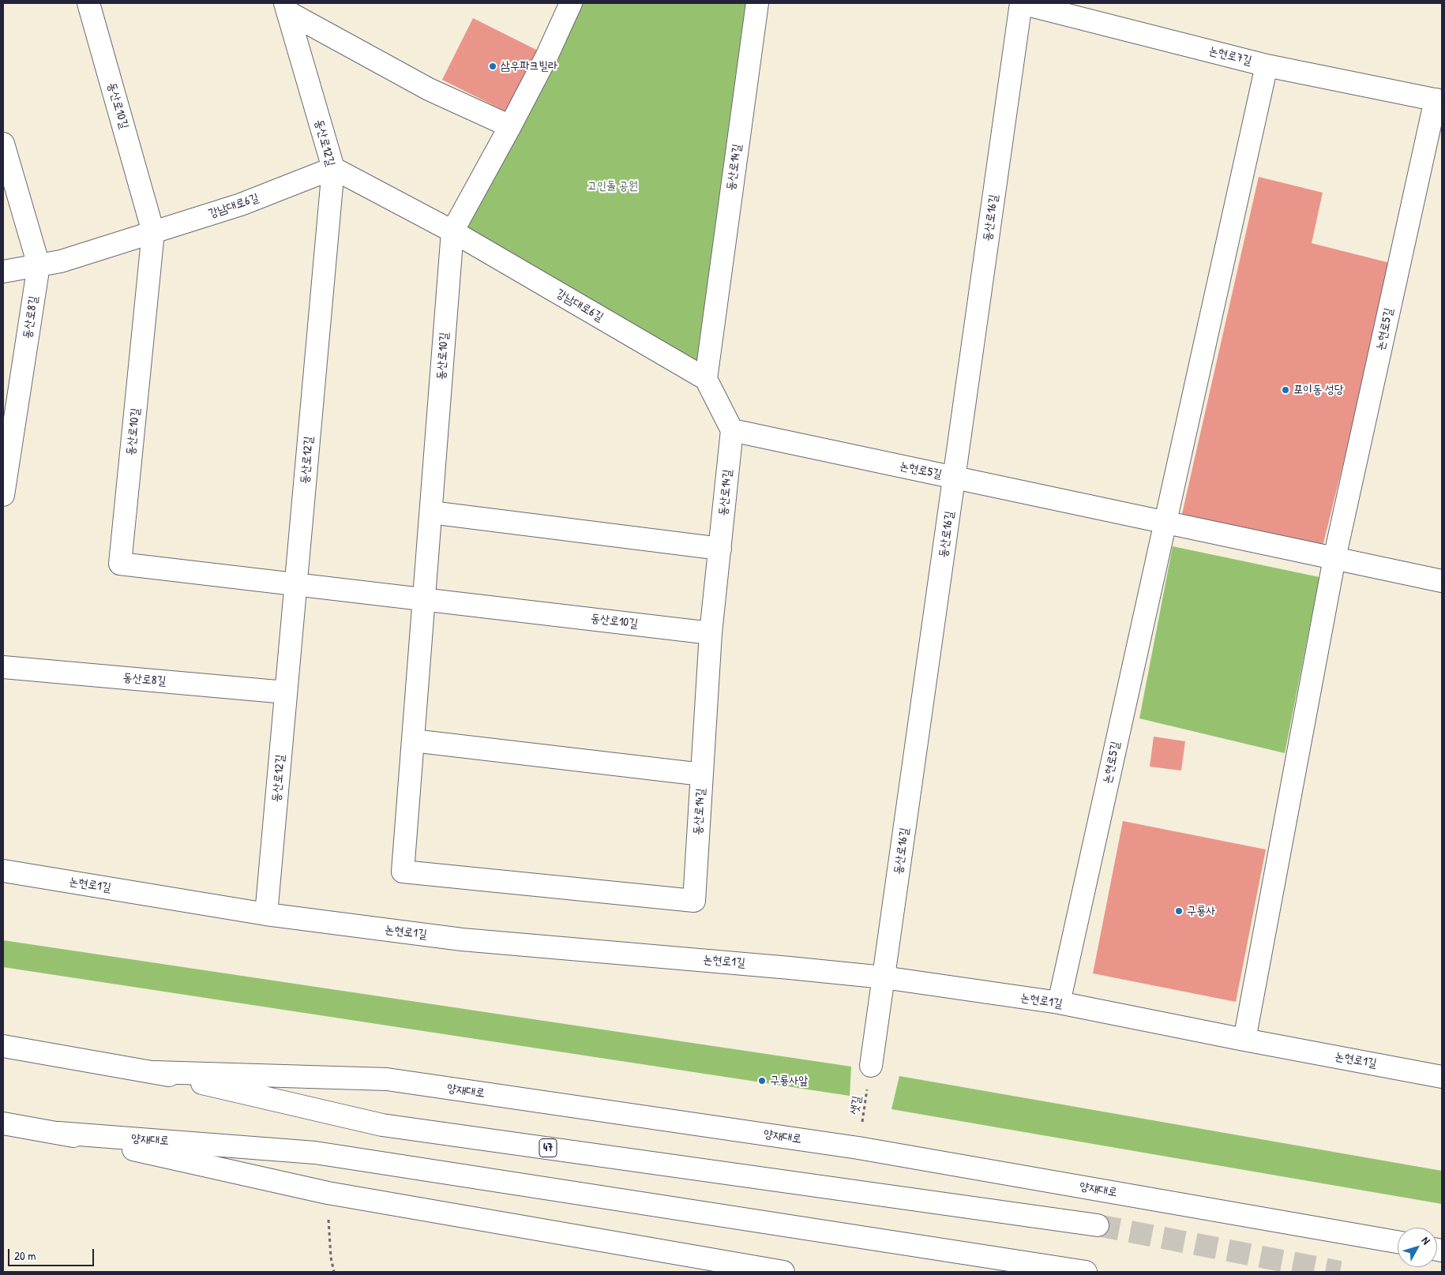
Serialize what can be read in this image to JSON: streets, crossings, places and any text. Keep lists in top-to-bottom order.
{
  "streets": {
    "street": [
      "논현로7길",
      "동산로10길",
      "동산로12길",
      "동산로14길",
      "강남대로6길",
      "동산로16길",
      "동산로8길",
      "논현로5길",
      "논현로1길",
      "양재대로",
      "47"
    ],
    "path": ["샛길"]
  },
  "crossings": [
    ["논현로7길", "동산로16길"],
    ["논현로7길", "논현로5길"],
    ["동산로10길", "동산로12길"],
    ["동산로10길", "동산로14길"],
    ["동산로10길", "강남대로6길"],
    ["동산로12길", "강남대로6길"],
    ["동산로12길", "동산로8길"],
    ["동산로12길", "논현로1길"],
    ["동산로14길", "강남대로6길"],
    ["동산로14길", "논현로5길"],
    ["강남대로6길", "동산로8길"],
    ["동산로16길", "논현로5길"],
    ["동산로16길", "논현로1길"],
    ["동산로16길", "샛길"],
    ["논현로5길", "논현로1길"],
    ["양재대로", "샛길"]
  ],
  "parks": ["고인돌 공원"],
  "places": [
    "삼우파크빌라",
    "포이동 성당",
    "구룡사",
    "구룡사앞"
  ],
  "scale_bar": "20 m",
  "north": "top right"
}
